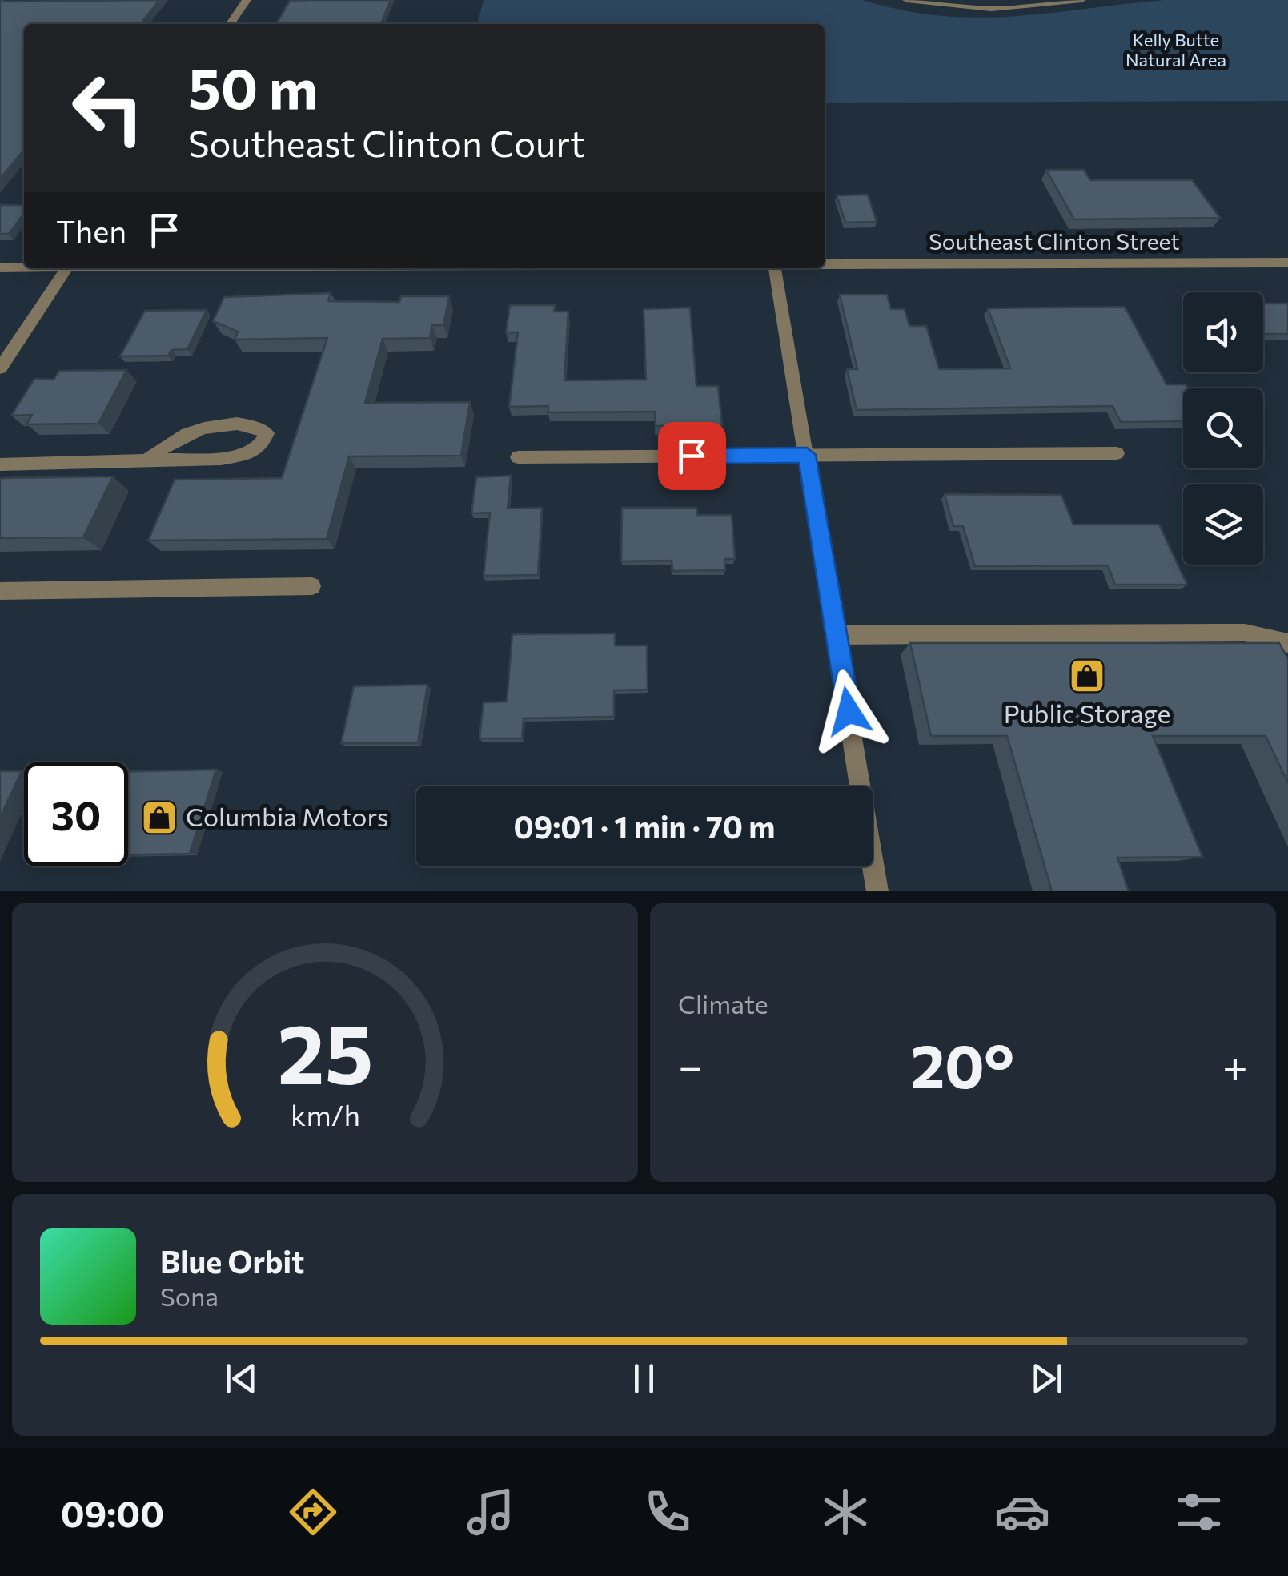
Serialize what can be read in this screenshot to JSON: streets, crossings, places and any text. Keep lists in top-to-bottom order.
{
  "streets": {
    "street": ["Southeast Clinton Street"]
  },
  "parks": ["Kelly Butte Natural Area"],
  "places": {
    "shop": ["Public Storage", "Columbia Motors"]
  },
  "page": {
    "turn": ["50 m", "Southeast Clinton Court"],
    "then": "Then",
    "limit": "30",
    "trip": "09:01 · 1 min · 70 m",
    "tile": "Climate",
    "heat": ["−", "20°", "+"],
    "song": ["Blue Orbit", "Sona"],
    "tabs": "09:00",
    "gauge": ["25", "km/h"]
  }
}
